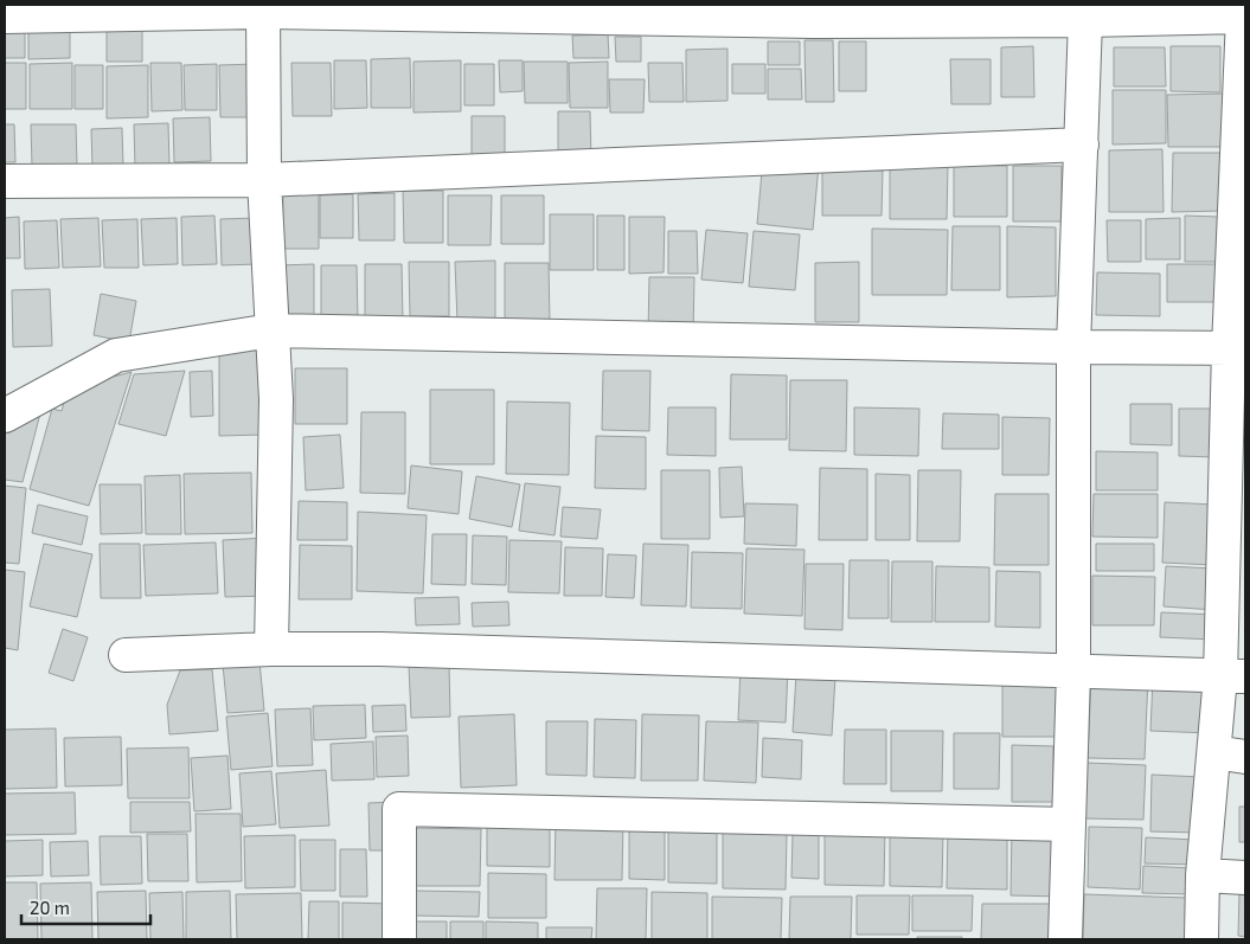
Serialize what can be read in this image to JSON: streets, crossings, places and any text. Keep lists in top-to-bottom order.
{
  "scale_bar": "20 m"
}
